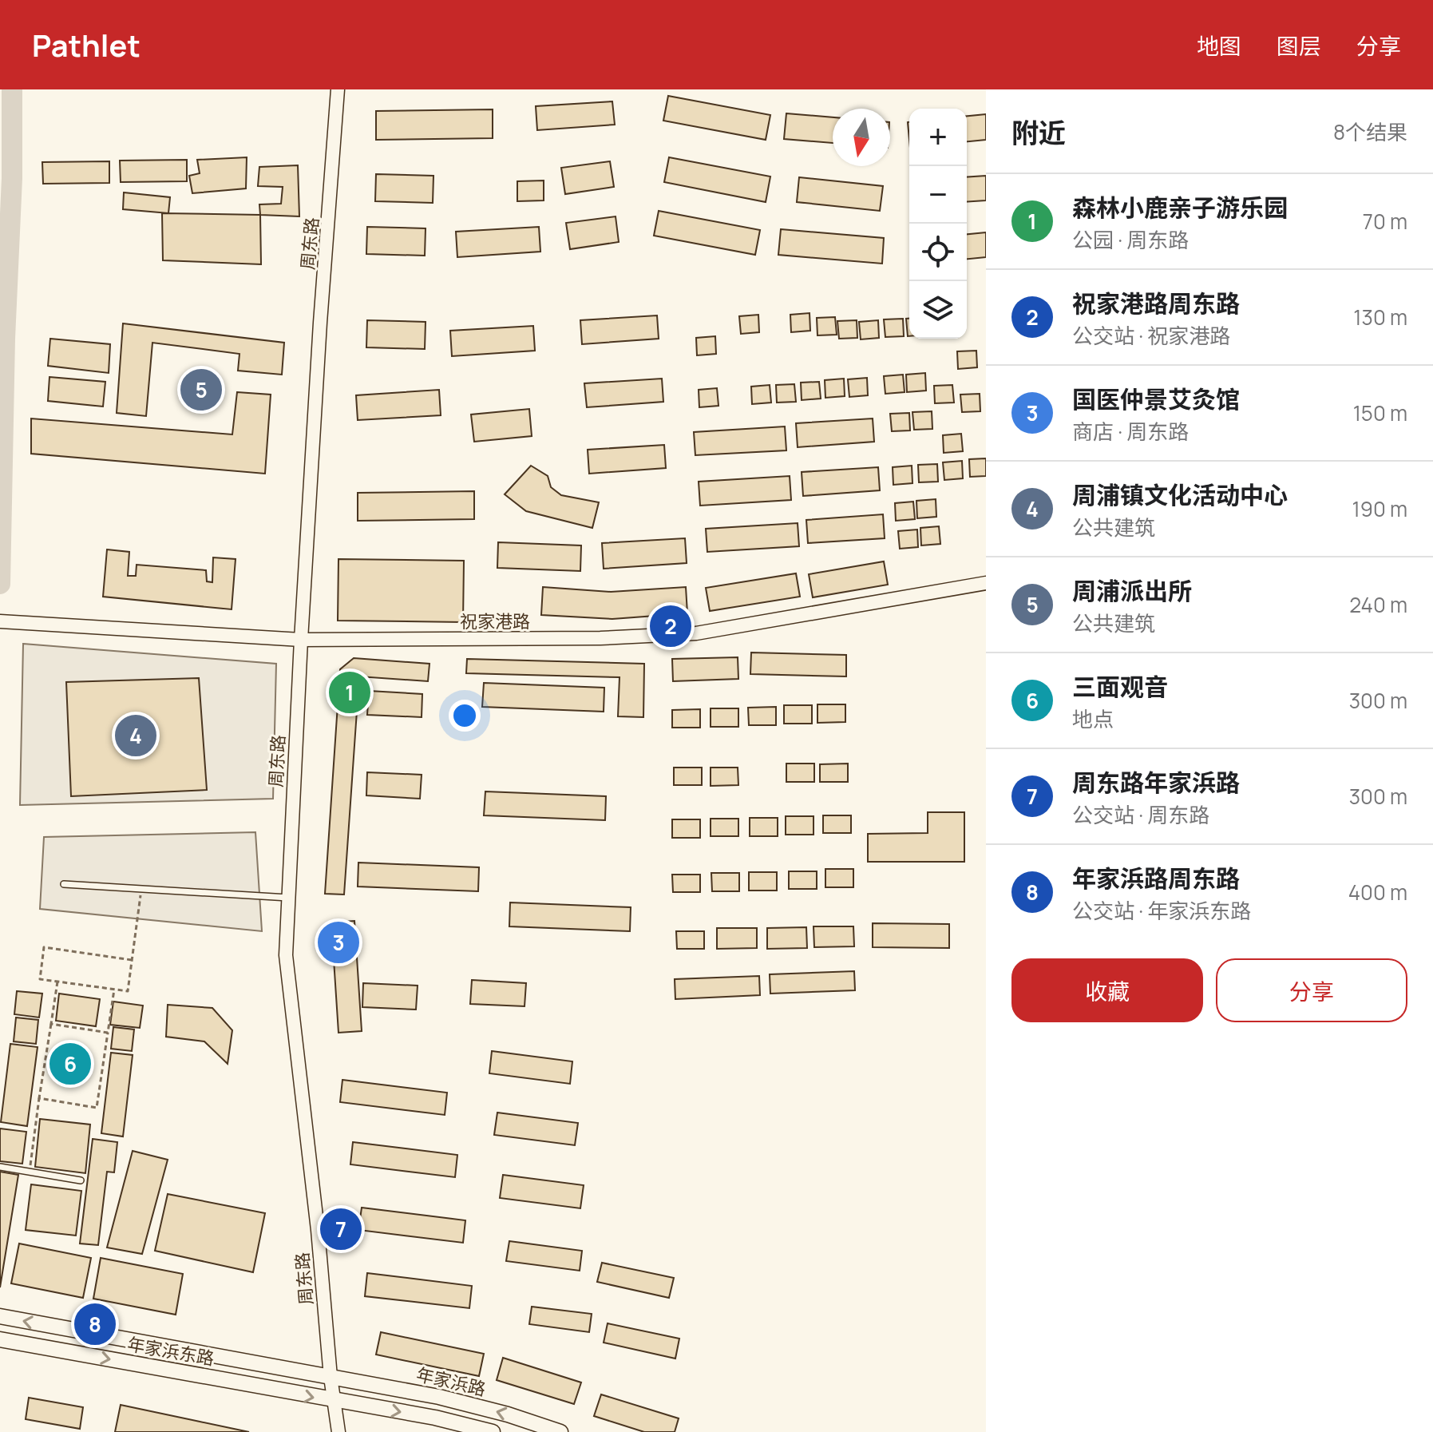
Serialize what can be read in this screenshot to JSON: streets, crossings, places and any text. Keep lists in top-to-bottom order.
{
  "streets": {
    "main road": ["年家浜东路", "年家浜路"],
    "street": ["周东路", "祝家港路"]
  },
  "crossings": [
    ["周东路", "祝家港路"],
    ["周东路", "年家浜东路"],
    ["周东路", "年家浜路"],
    ["年家浜东路", "年家浜路"]
  ],
  "north": "bottom",
  "page": {
    "header": "Pathlet",
    "nav": ["地图", "图层", "分享"],
    "heading": ["附近", "8个结果"],
    "map_buttons": ["+", "−"],
    "list": [
      {
        "mark": "1",
        "name": "森林小鹿亲子游乐园",
        "note": "公园 · 周东路",
        "value": "70 m"
      },
      {
        "mark": "2",
        "name": "祝家港路周东路",
        "note": "公交站 · 祝家港路",
        "value": "130 m"
      },
      {
        "mark": "3",
        "name": "国医仲景艾灸馆",
        "note": "商店 · 周东路",
        "value": "150 m"
      },
      {
        "mark": "4",
        "name": "周浦镇文化活动中心",
        "note": "公共建筑",
        "value": "190 m"
      },
      {
        "mark": "5",
        "name": "周浦派出所",
        "note": "公共建筑",
        "value": "240 m"
      },
      {
        "mark": "6",
        "name": "三面观音",
        "note": "地点",
        "value": "300 m"
      },
      {
        "mark": "7",
        "name": "周东路年家浜路",
        "note": "公交站 · 周东路",
        "value": "300 m"
      },
      {
        "mark": "8",
        "name": "年家浜路周东路",
        "note": "公交站 · 年家浜东路",
        "value": "400 m"
      }
    ],
    "pins": [
      "5",
      "2",
      "1",
      "4",
      "3",
      "6",
      "7",
      "8"
    ],
    "buttons": ["收藏", "分享"]
  }
}
